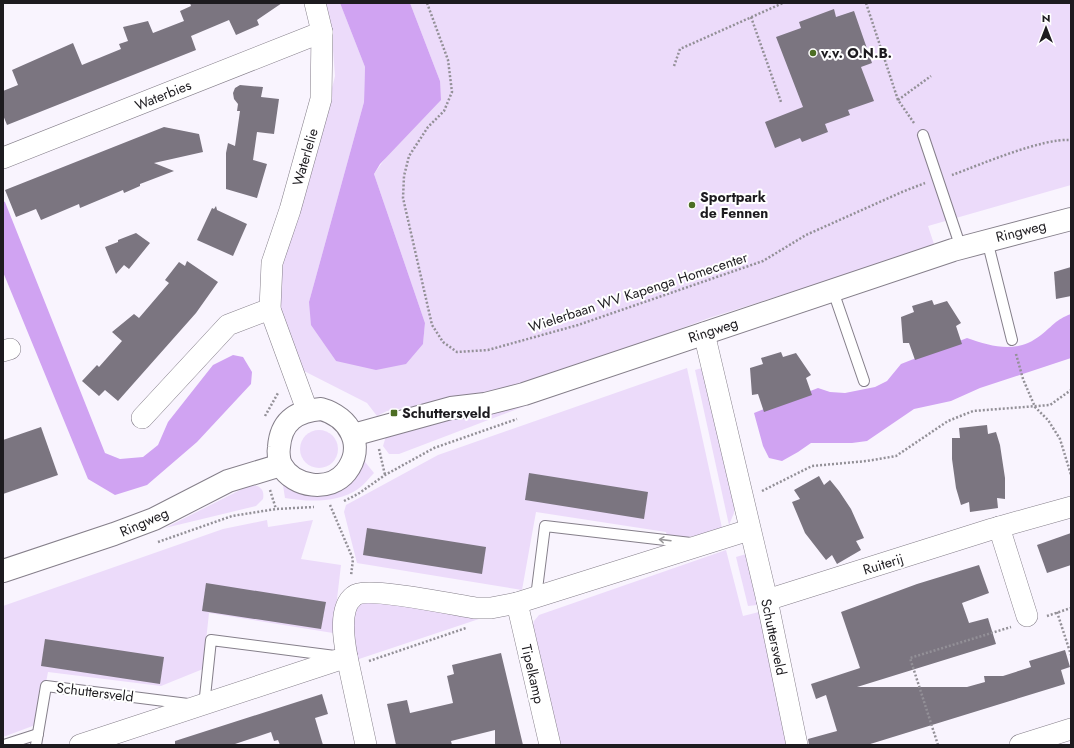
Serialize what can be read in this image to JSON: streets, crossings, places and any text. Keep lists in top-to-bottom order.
{
  "streets": {
    "main road": ["Ringweg"],
    "street": [
      "Waterbies",
      "Waterlelie",
      "Ruiterij",
      "Schuttersveld",
      "Tipelkamp"
    ],
    "path": ["Wielerbaan WV Kapenga Homecenter"]
  },
  "crossings": [
    ["Waterbies", "Waterlelie"],
    ["Waterlelie", "Ringweg"],
    ["Ringweg", "Schuttersveld"],
    ["Ruiterij", "Schuttersveld"]
  ],
  "places": {
    "other": ["v.v. O.N.B.", "Sportpark de Fennen"],
    "transit": ["Schuttersveld"]
  },
  "north": "top"
}
